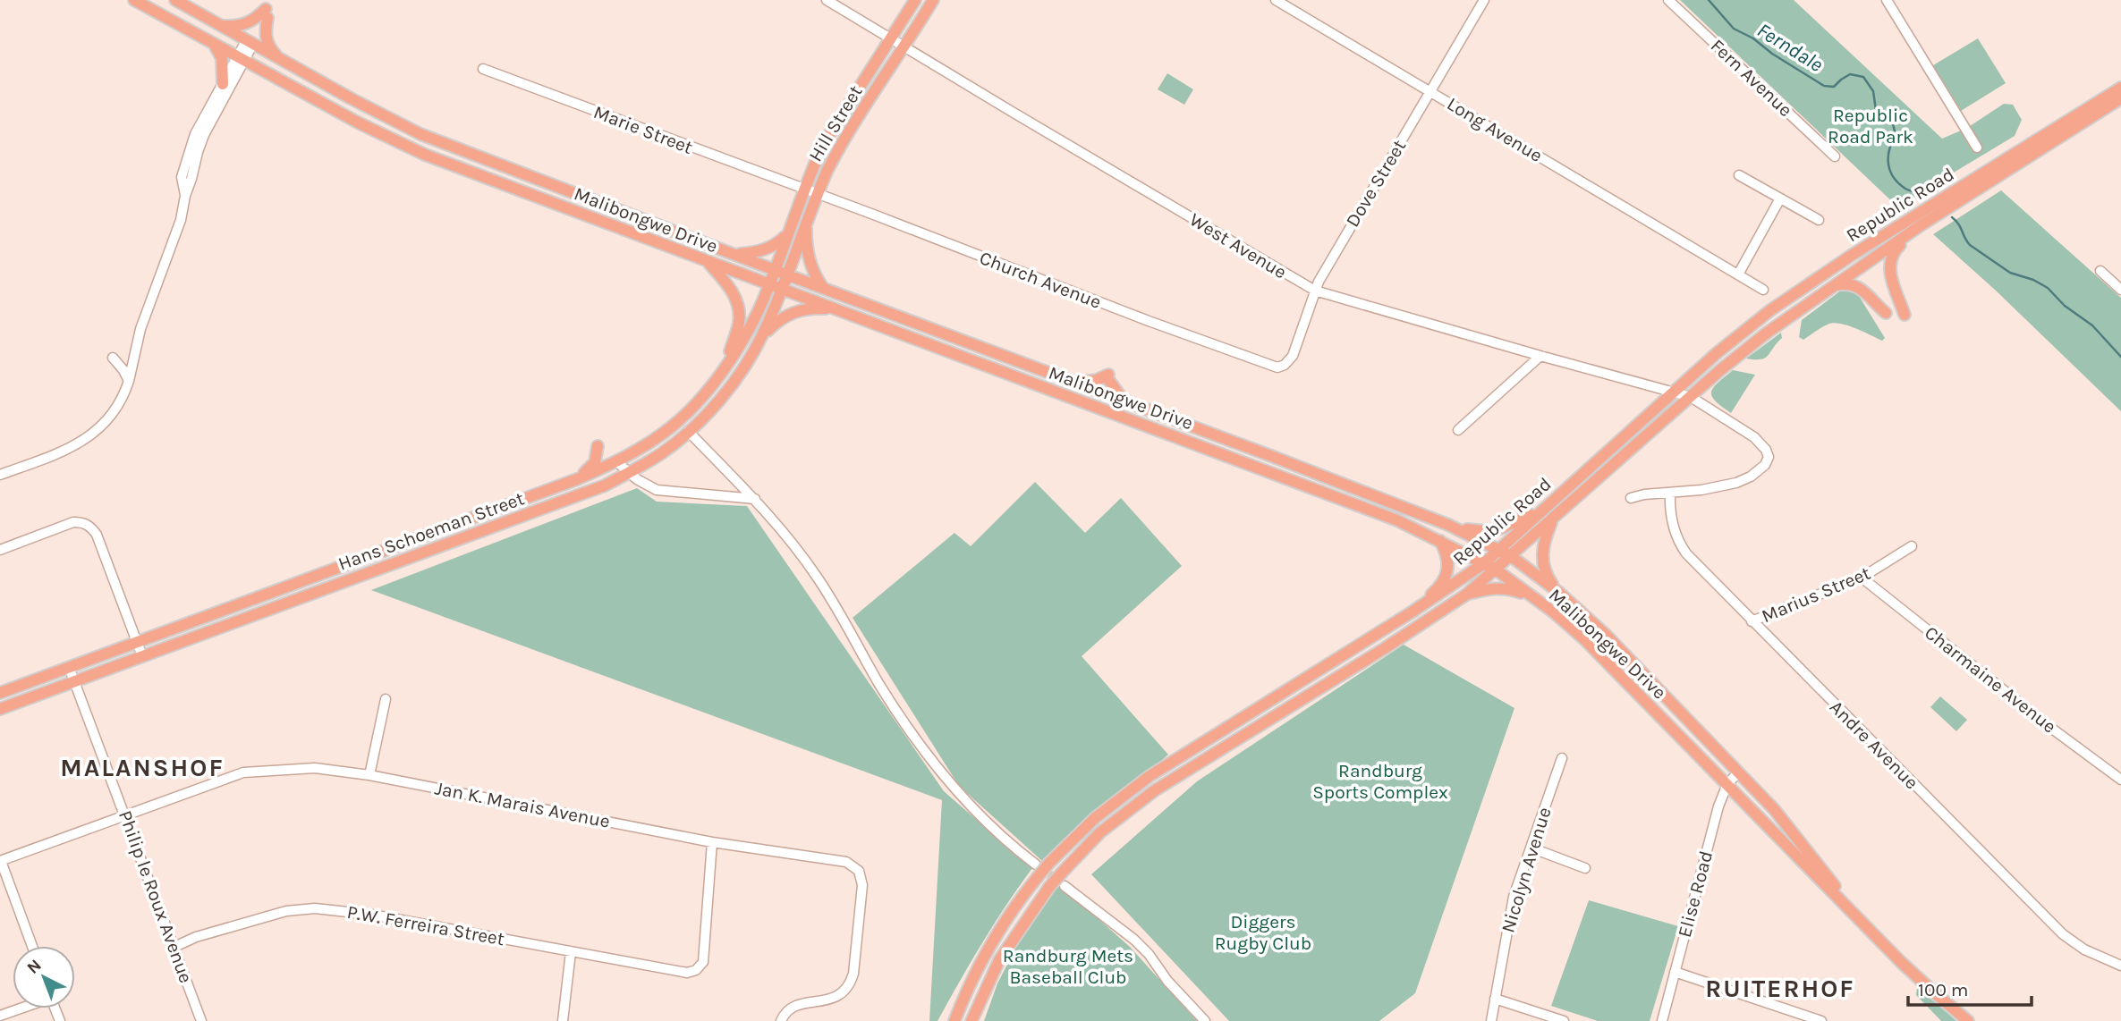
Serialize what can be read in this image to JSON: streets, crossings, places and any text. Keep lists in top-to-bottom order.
{
  "streets": {
    "main road": [
      "Hill Street",
      "Republic Road",
      "Malibongwe Drive",
      "Hans Schoeman Street"
    ],
    "street": [
      "Fern Avenue",
      "Marie Street",
      "Long Avenue",
      "Dove Street",
      "West Avenue",
      "Church Avenue",
      "Marius Street",
      "Charmaine Avenue",
      "Andre Avenue",
      "Jan K. Marais Avenue",
      "Nicolyn Avenue",
      "Elise Road",
      "Philip le Roux Avenue",
      "P.W. Ferreira Street"
    ]
  },
  "crossings": [
    ["Hill Street", "Marie Street"],
    ["Hill Street", "Malibongwe Drive"],
    ["Hill Street", "West Avenue"],
    ["Hill Street", "Church Avenue"],
    ["Hill Street", "Hans Schoeman Street"],
    ["Marie Street", "Church Avenue"],
    ["Long Avenue", "Dove Street"],
    ["Dove Street", "West Avenue"],
    ["Dove Street", "Church Avenue"],
    ["Republic Road", "Malibongwe Drive"],
    ["Republic Road", "West Avenue"],
    ["Malibongwe Drive", "Hans Schoeman Street"],
    ["Malibongwe Drive", "Elise Road"],
    ["Hans Schoeman Street", "Philip le Roux Avenue"],
    ["Marius Street", "Charmaine Avenue"],
    ["Marius Street", "Andre Avenue"],
    ["Jan K. Marais Avenue", "Philip le Roux Avenue"],
    ["Jan K. Marais Avenue", "P.W. Ferreira Street"],
    ["Philip le Roux Avenue", "P.W. Ferreira Street"]
  ],
  "districts": ["MALANSHOF", "RUITERHOF"],
  "water": ["Ferndale"],
  "parks": [
    "Republic Road Park",
    "Randburg Sports Complex",
    "Diggers Rugby Club",
    "Randburg Mets Baseball Club"
  ],
  "scale_bar": "100 m",
  "north": "top left"
}
